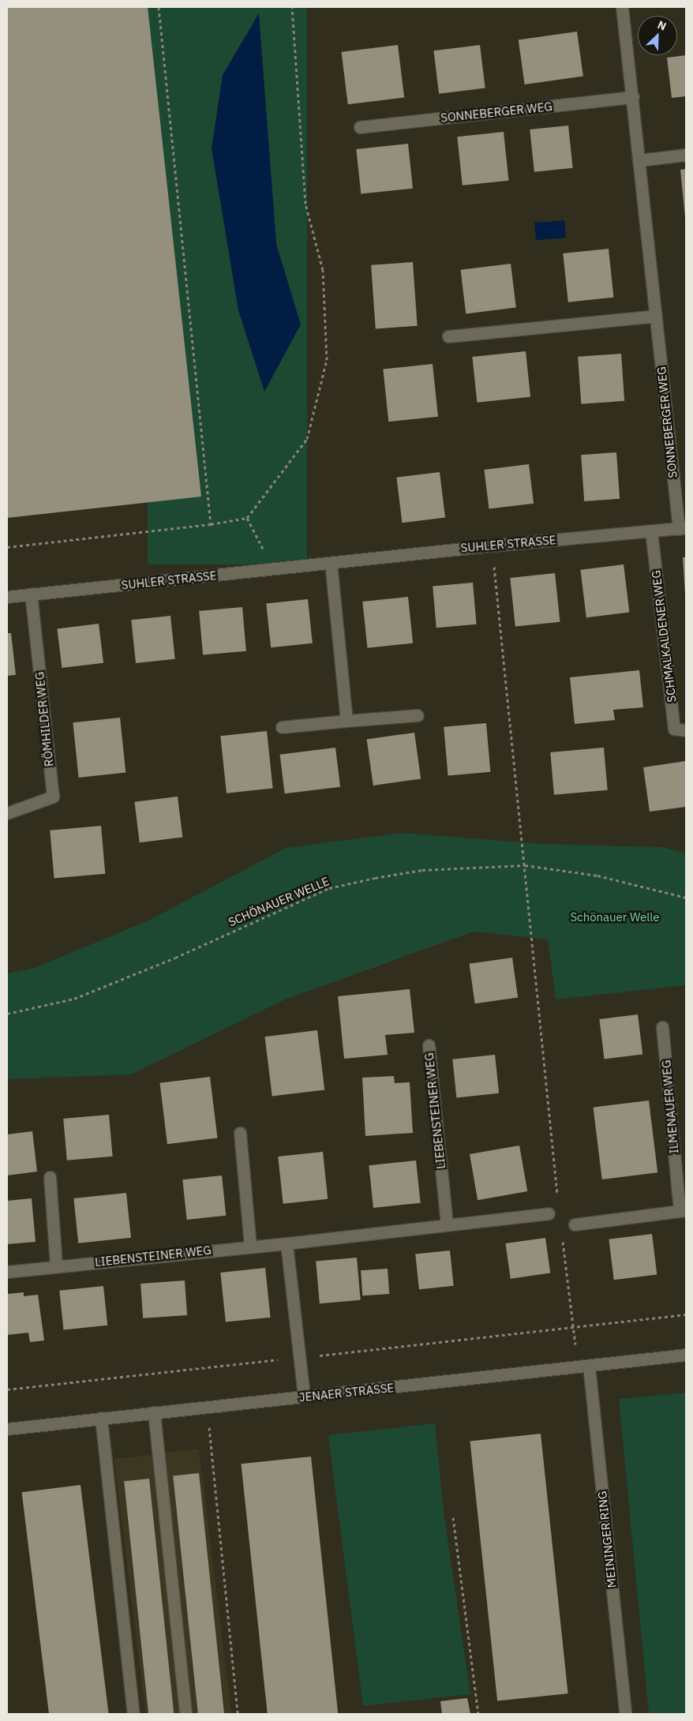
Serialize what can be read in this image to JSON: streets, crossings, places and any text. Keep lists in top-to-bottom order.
{
  "streets": {
    "street": [
      "SONNEBERGER WEG",
      "SUHLER STRASSE",
      "SCHMALKALDENER WEG",
      "RÖMHILDER WEG",
      "ILMENAUER WEG",
      "LIEBENSTEINER WEG",
      "JENAER STRASSE",
      "MEININGER RING"
    ],
    "path": ["SCHÖNAUER WELLE"]
  },
  "crossings": [
    ["SONNEBERGER WEG", "SUHLER STRASSE"],
    ["SUHLER STRASSE", "SCHMALKALDENER WEG"],
    ["SUHLER STRASSE", "RÖMHILDER WEG"],
    ["JENAER STRASSE", "MEININGER RING"]
  ],
  "parks": ["Schönauer Welle"],
  "north": "top right"
}
